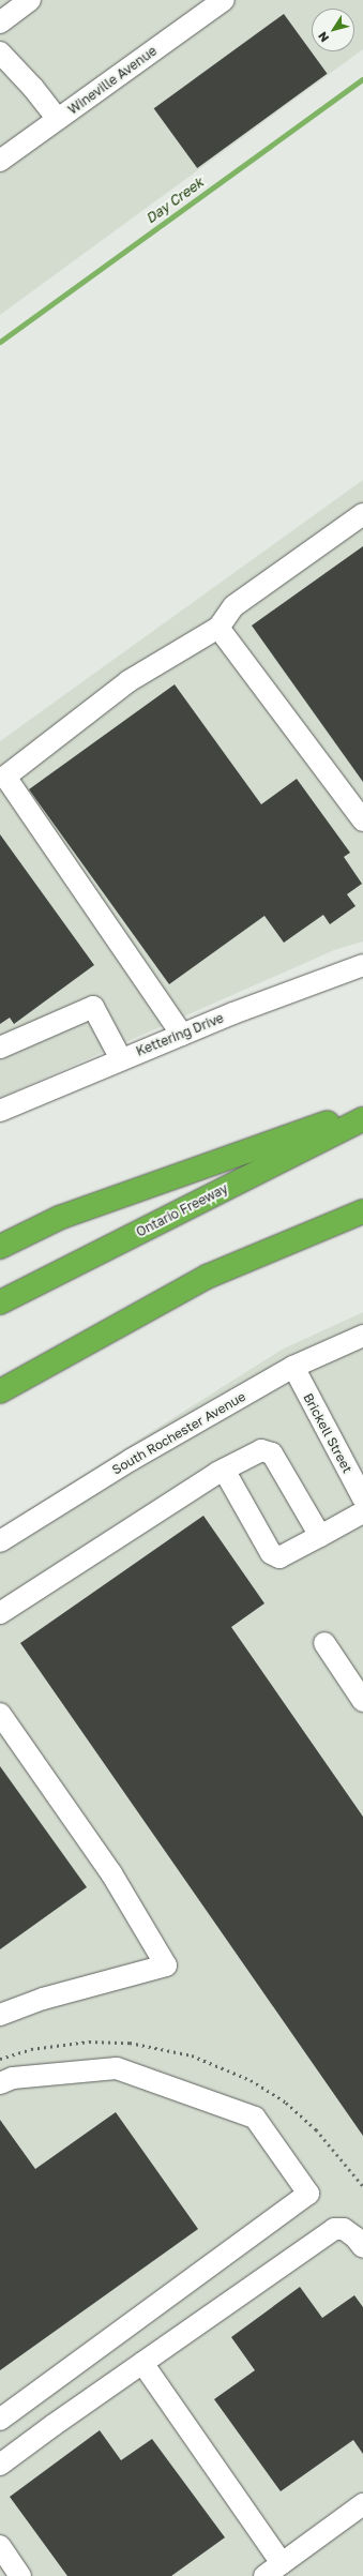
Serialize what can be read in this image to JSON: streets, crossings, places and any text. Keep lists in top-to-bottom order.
{
  "streets": {
    "highway": ["Ontario Freeway"],
    "street": [
      "Wineville Avenue",
      "Kettering Drive",
      "South Rochester Avenue",
      "Brickell Street"
    ]
  },
  "crossings": [
    ["South Rochester Avenue", "Brickell Street"]
  ],
  "water": ["Day Creek"],
  "north": "bottom left"
}
